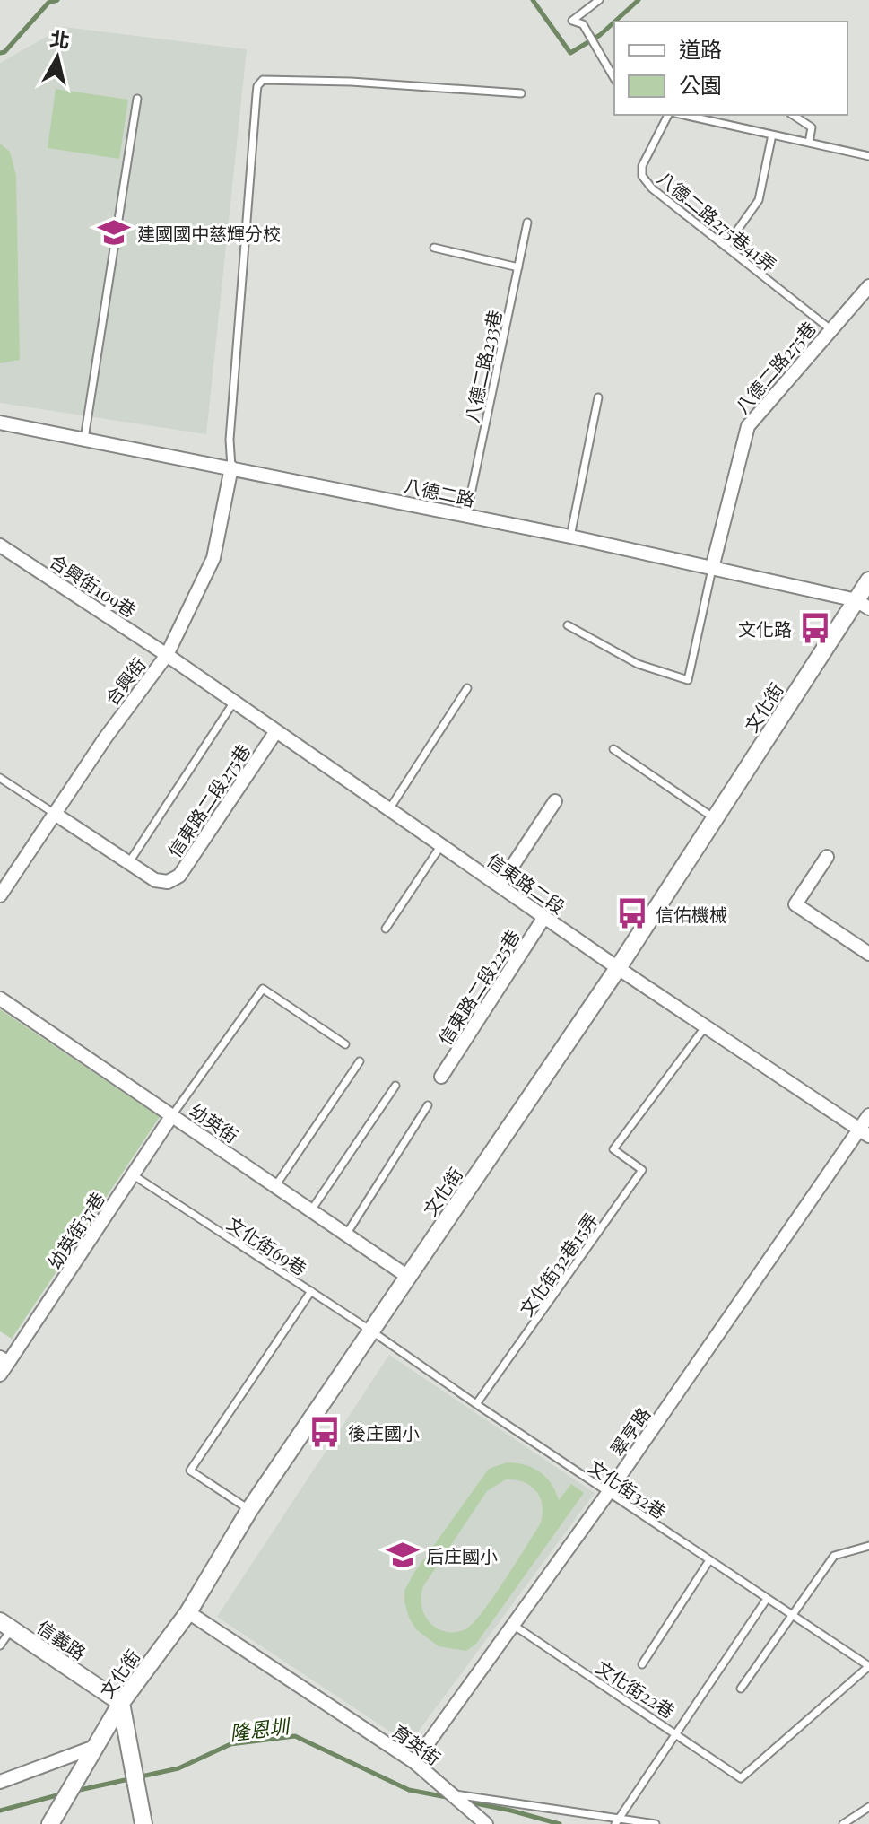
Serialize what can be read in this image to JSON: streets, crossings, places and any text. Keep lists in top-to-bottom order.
{
  "streets": {
    "street": [
      "八德二路275巷",
      "八德二路",
      "合興街109巷",
      "合興街",
      "文化街",
      "信東路二段275巷",
      "信東路二段",
      "信東路二段225巷",
      "幼英街",
      "幼英街37巷",
      "翠亨路",
      "信義路",
      "育英街"
    ],
    "lane": [
      "八德二路275巷41弄",
      "八德二路233巷",
      "文化街69巷",
      "文化街32巷15弄",
      "文化街32巷",
      "文化街22巷"
    ]
  },
  "crossings": [
    ["八德二路275巷41弄", "八德二路275巷"],
    ["八德二路233巷", "八德二路"],
    ["八德二路275巷", "八德二路"],
    ["八德二路", "合興街"],
    ["八德二路", "文化街"],
    ["合興街109巷", "合興街"],
    ["合興街109巷", "信東路二段"],
    ["合興街", "信東路二段275巷"],
    ["合興街", "信東路二段"],
    ["文化街", "信東路二段"],
    ["文化街", "幼英街"],
    ["文化街", "文化街69巷"],
    ["文化街", "文化街32巷"],
    ["文化街", "信義路"],
    ["文化街", "育英街"],
    ["信東路二段275巷", "信東路二段"],
    ["信東路二段", "信東路二段225巷"],
    ["信東路二段", "文化街32巷15弄"],
    ["信東路二段", "翠亨路"],
    ["幼英街", "幼英街37巷"],
    ["幼英街37巷", "文化街69巷"],
    ["文化街69巷", "文化街32巷"],
    ["文化街32巷15弄", "文化街32巷"],
    ["翠亨路", "文化街32巷"],
    ["翠亨路", "文化街22巷"],
    ["翠亨路", "育英街"],
    ["文化街32巷", "文化街22巷"]
  ],
  "water": ["隆恩圳"],
  "places": {
    "school or university": ["建國國中慈輝分校", "后庄國小"],
    "bus stop": ["文化路", "信佑機械", "後庄國小"]
  },
  "legend": ["道路", "公園"],
  "north": "top"
}
